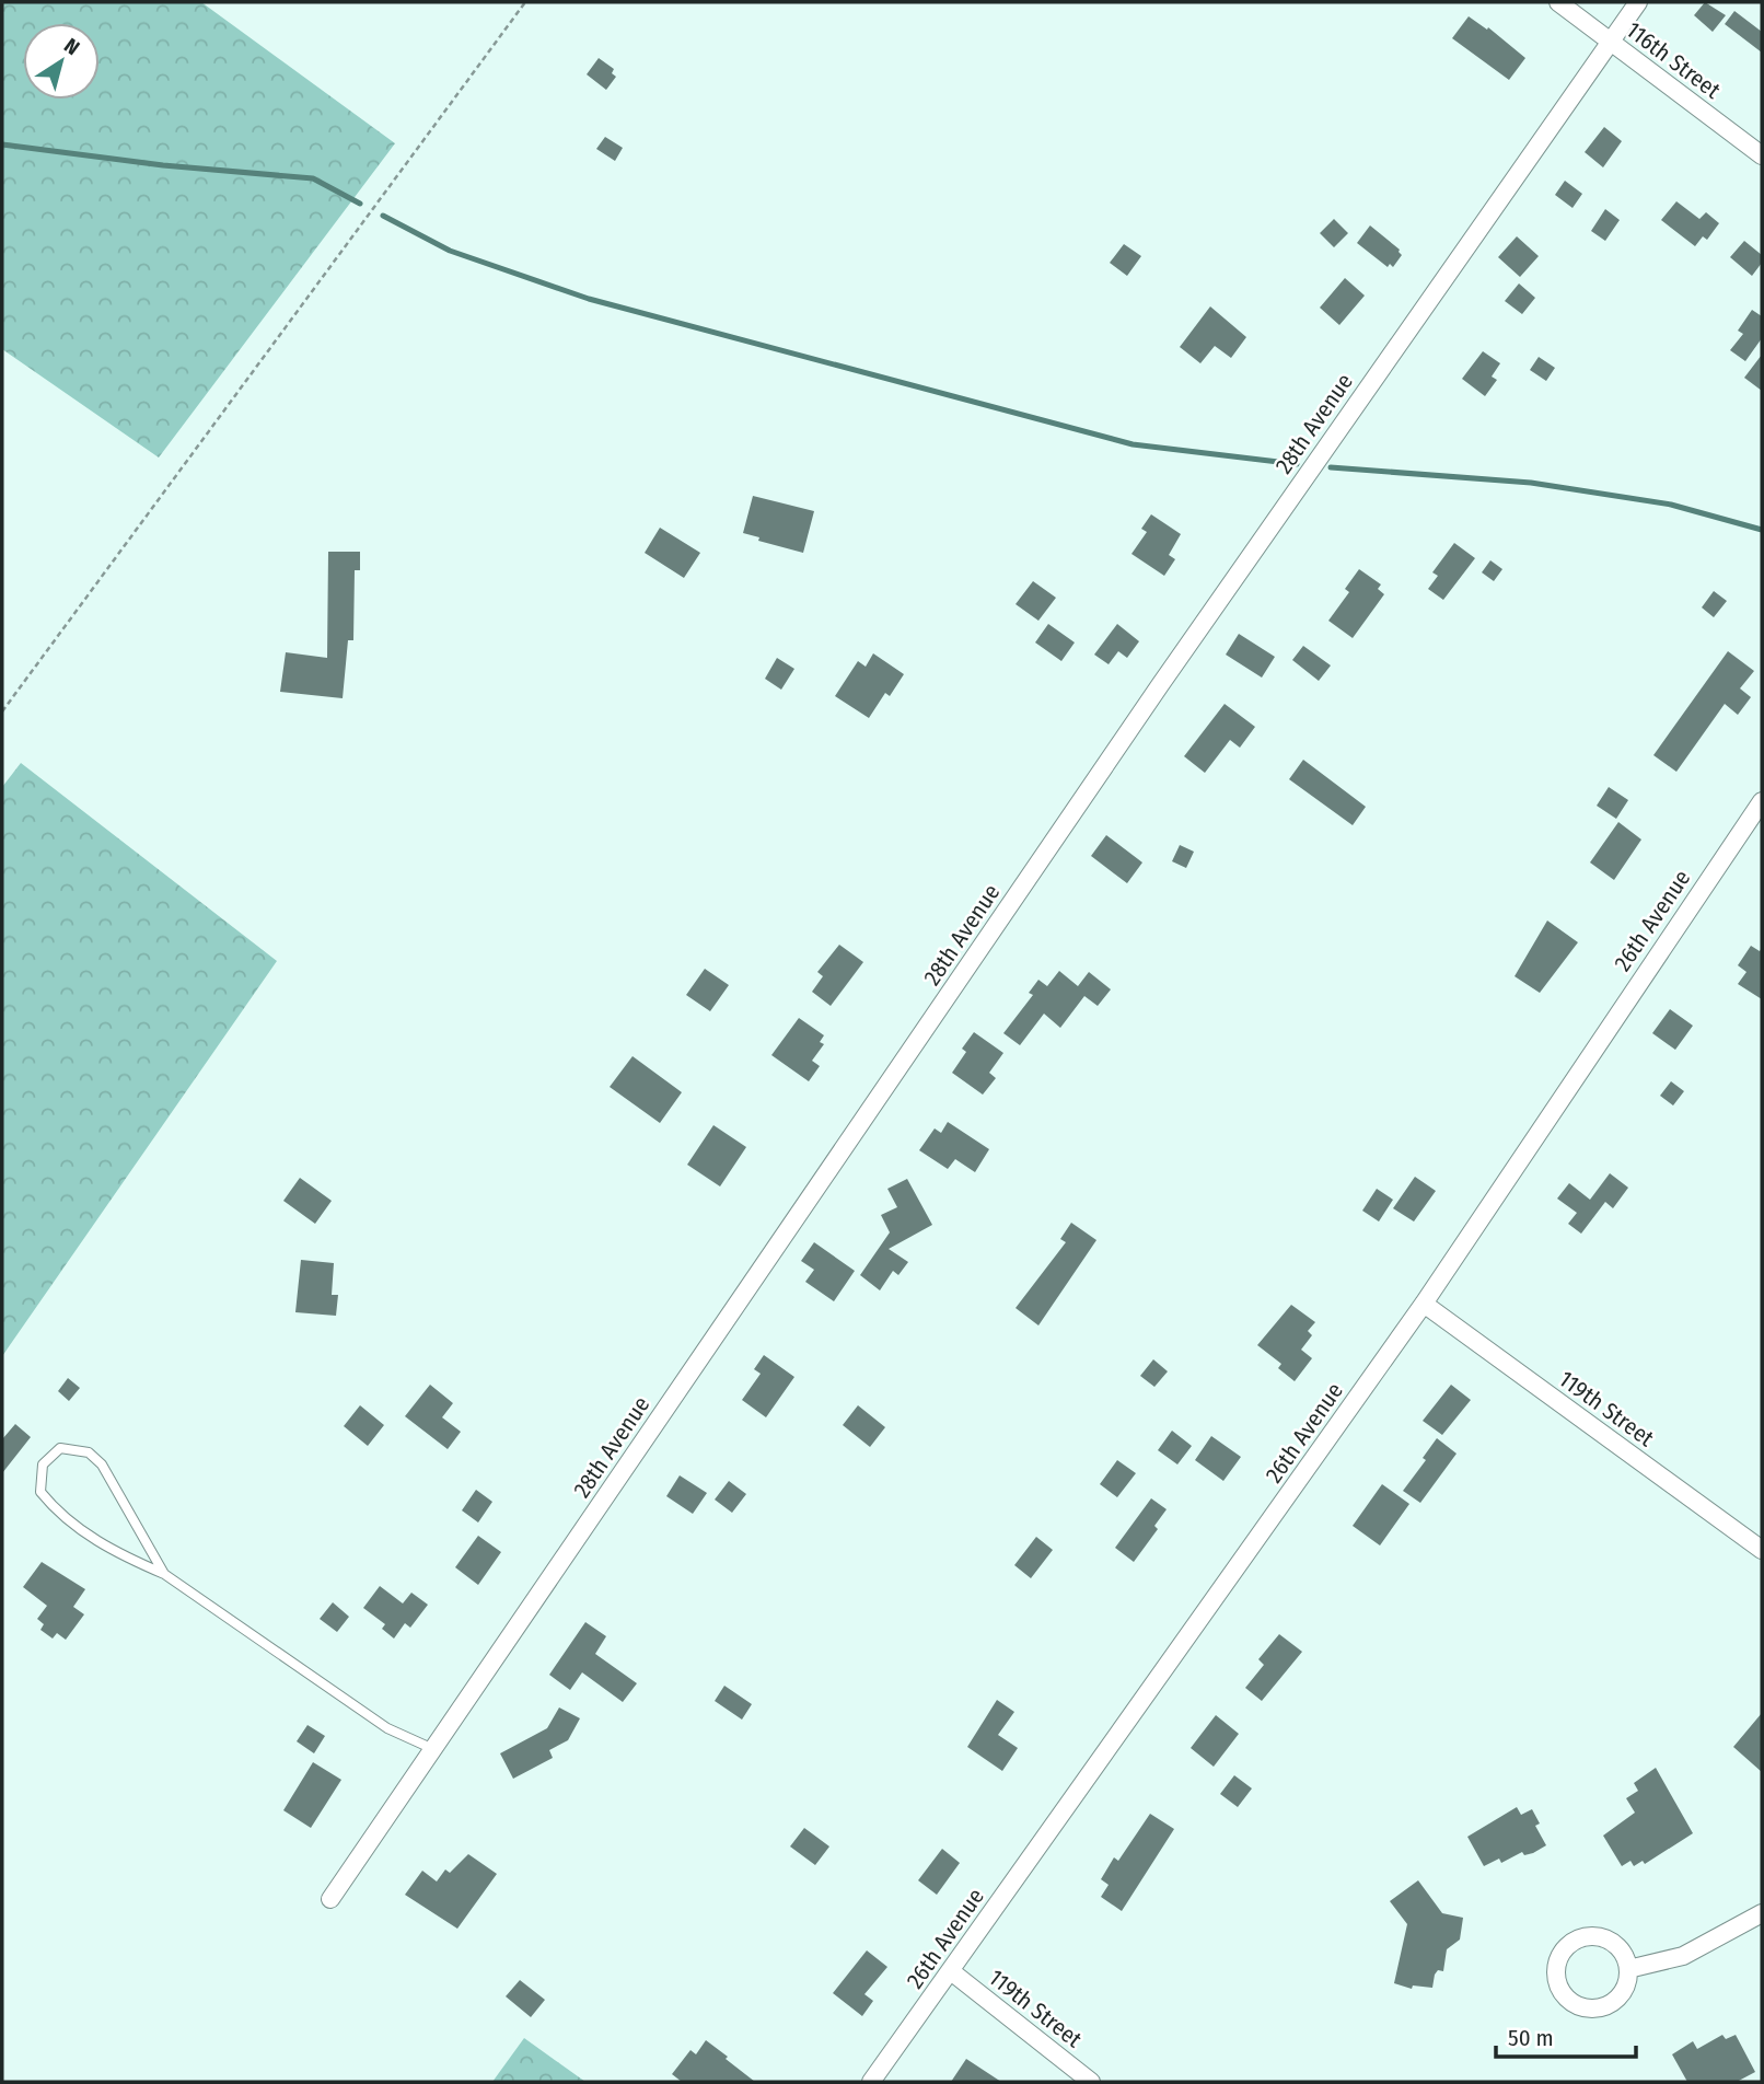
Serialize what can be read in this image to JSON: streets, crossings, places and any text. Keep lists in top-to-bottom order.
{
  "streets": {
    "street": [
      "116th Street",
      "28th Avenue",
      "26th Avenue",
      "119th Street"
    ]
  },
  "crossings": [
    ["116th Street", "28th Avenue"],
    ["26th Avenue", "119th Street"]
  ],
  "scale_bar": "50 m",
  "north": "top right"
}
